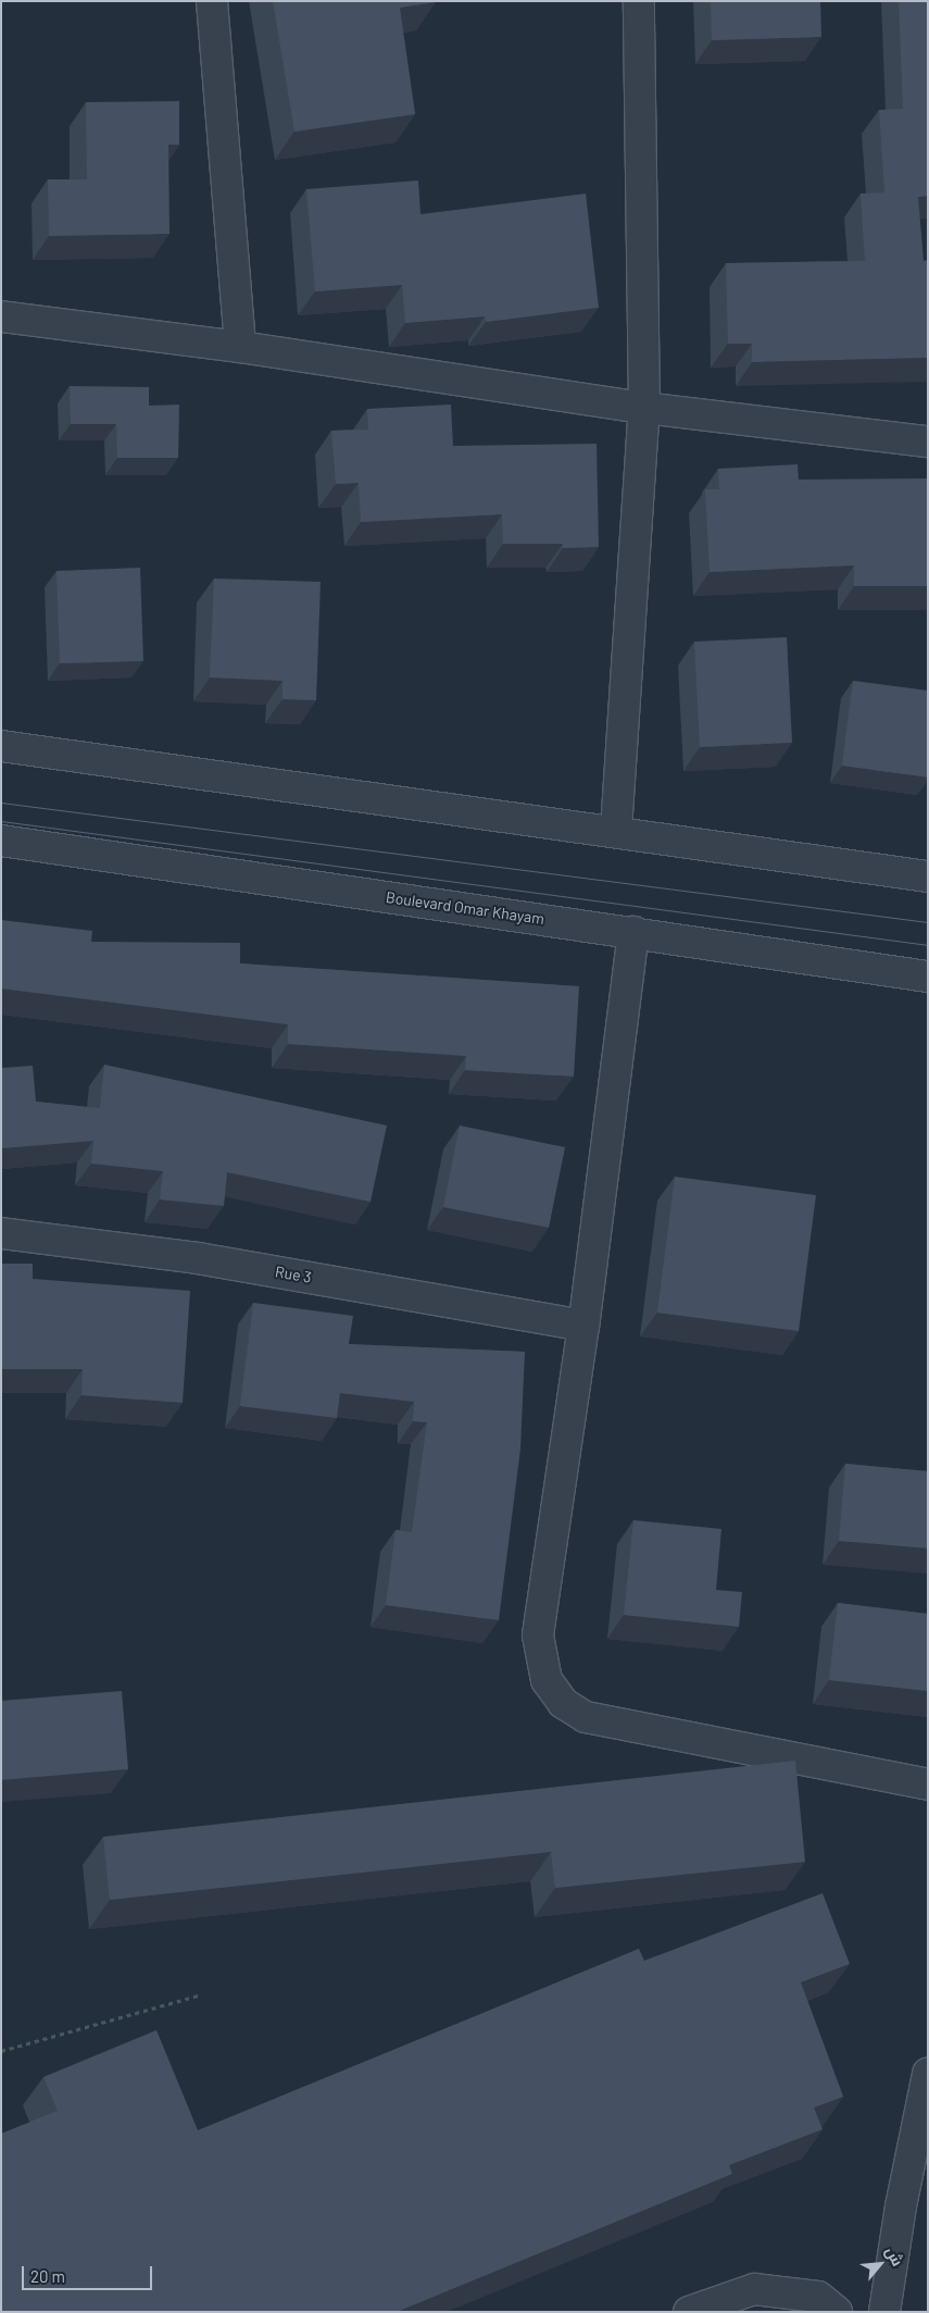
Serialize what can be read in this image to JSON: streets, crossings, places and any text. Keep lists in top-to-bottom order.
{
  "streets": {
    "street": ["Boulevard Omar Khayam", "Rue 3"]
  },
  "scale_bar": "20 m",
  "north": "top right"
}
